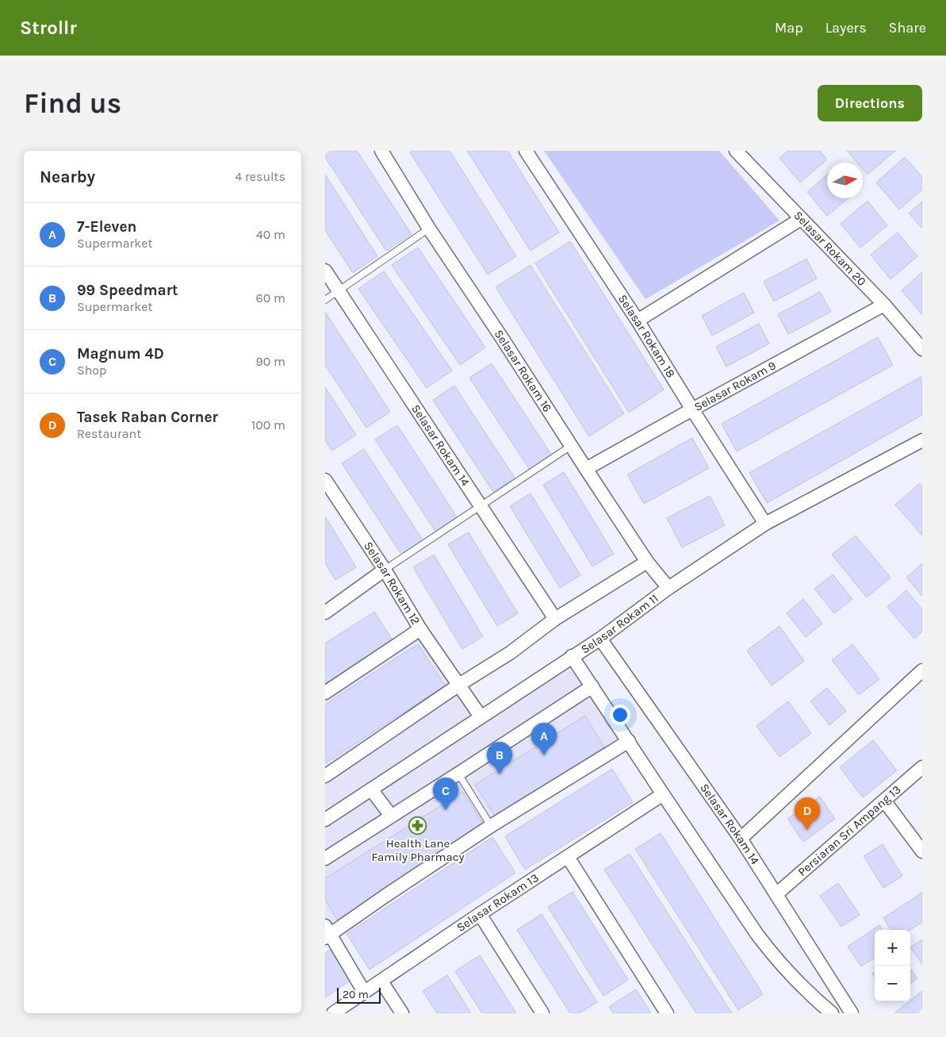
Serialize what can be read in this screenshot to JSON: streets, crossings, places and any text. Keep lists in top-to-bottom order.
{
  "streets": {
    "street": [
      "Selasar Rokam 20",
      "Selasar Rokam 18",
      "Selasar Rokam 16",
      "Selasar Rokam 9",
      "Selasar Rokam 14",
      "Selasar Rokam 12",
      "Selasar Rokam 11",
      "Persiaran Sri Ampang 13",
      "Selasar Rokam 13"
    ]
  },
  "crossings": [
    ["Selasar Rokam 20", "Selasar Rokam 9"],
    ["Selasar Rokam 18", "Selasar Rokam 9"],
    ["Selasar Rokam 18", "Selasar Rokam 11"],
    ["Selasar Rokam 16", "Selasar Rokam 9"],
    ["Selasar Rokam 16", "Selasar Rokam 11"],
    ["Selasar Rokam 14", "Selasar Rokam 11"],
    ["Selasar Rokam 14", "Persiaran Sri Ampang 13"],
    ["Selasar Rokam 12", "Selasar Rokam 11"]
  ],
  "places": {
    "pharmacy": ["Health Lane Family Pharmacy"]
  },
  "scale_bar": "20 m",
  "north": "right",
  "page": {
    "header": "Strollr",
    "nav": ["Map", "Layers", "Share"],
    "buttons": "Directions",
    "title": "Find us",
    "heading": ["Nearby", "4 results"],
    "list": [
      {
        "mark": "A",
        "name": "7-Eleven",
        "note": "Supermarket",
        "value": "40 m"
      },
      {
        "mark": "B",
        "name": "99 Speedmart",
        "note": "Supermarket",
        "value": "60 m"
      },
      {
        "mark": "C",
        "name": "Magnum 4D",
        "note": "Shop",
        "value": "90 m"
      },
      {
        "mark": "D",
        "name": "Tasek Raban Corner",
        "note": "Restaurant",
        "value": "100 m"
      }
    ],
    "pins": [
      "A",
      "B",
      "C",
      "D"
    ],
    "map_buttons": ["+", "−"],
    "scale": "20 m"
  }
}
